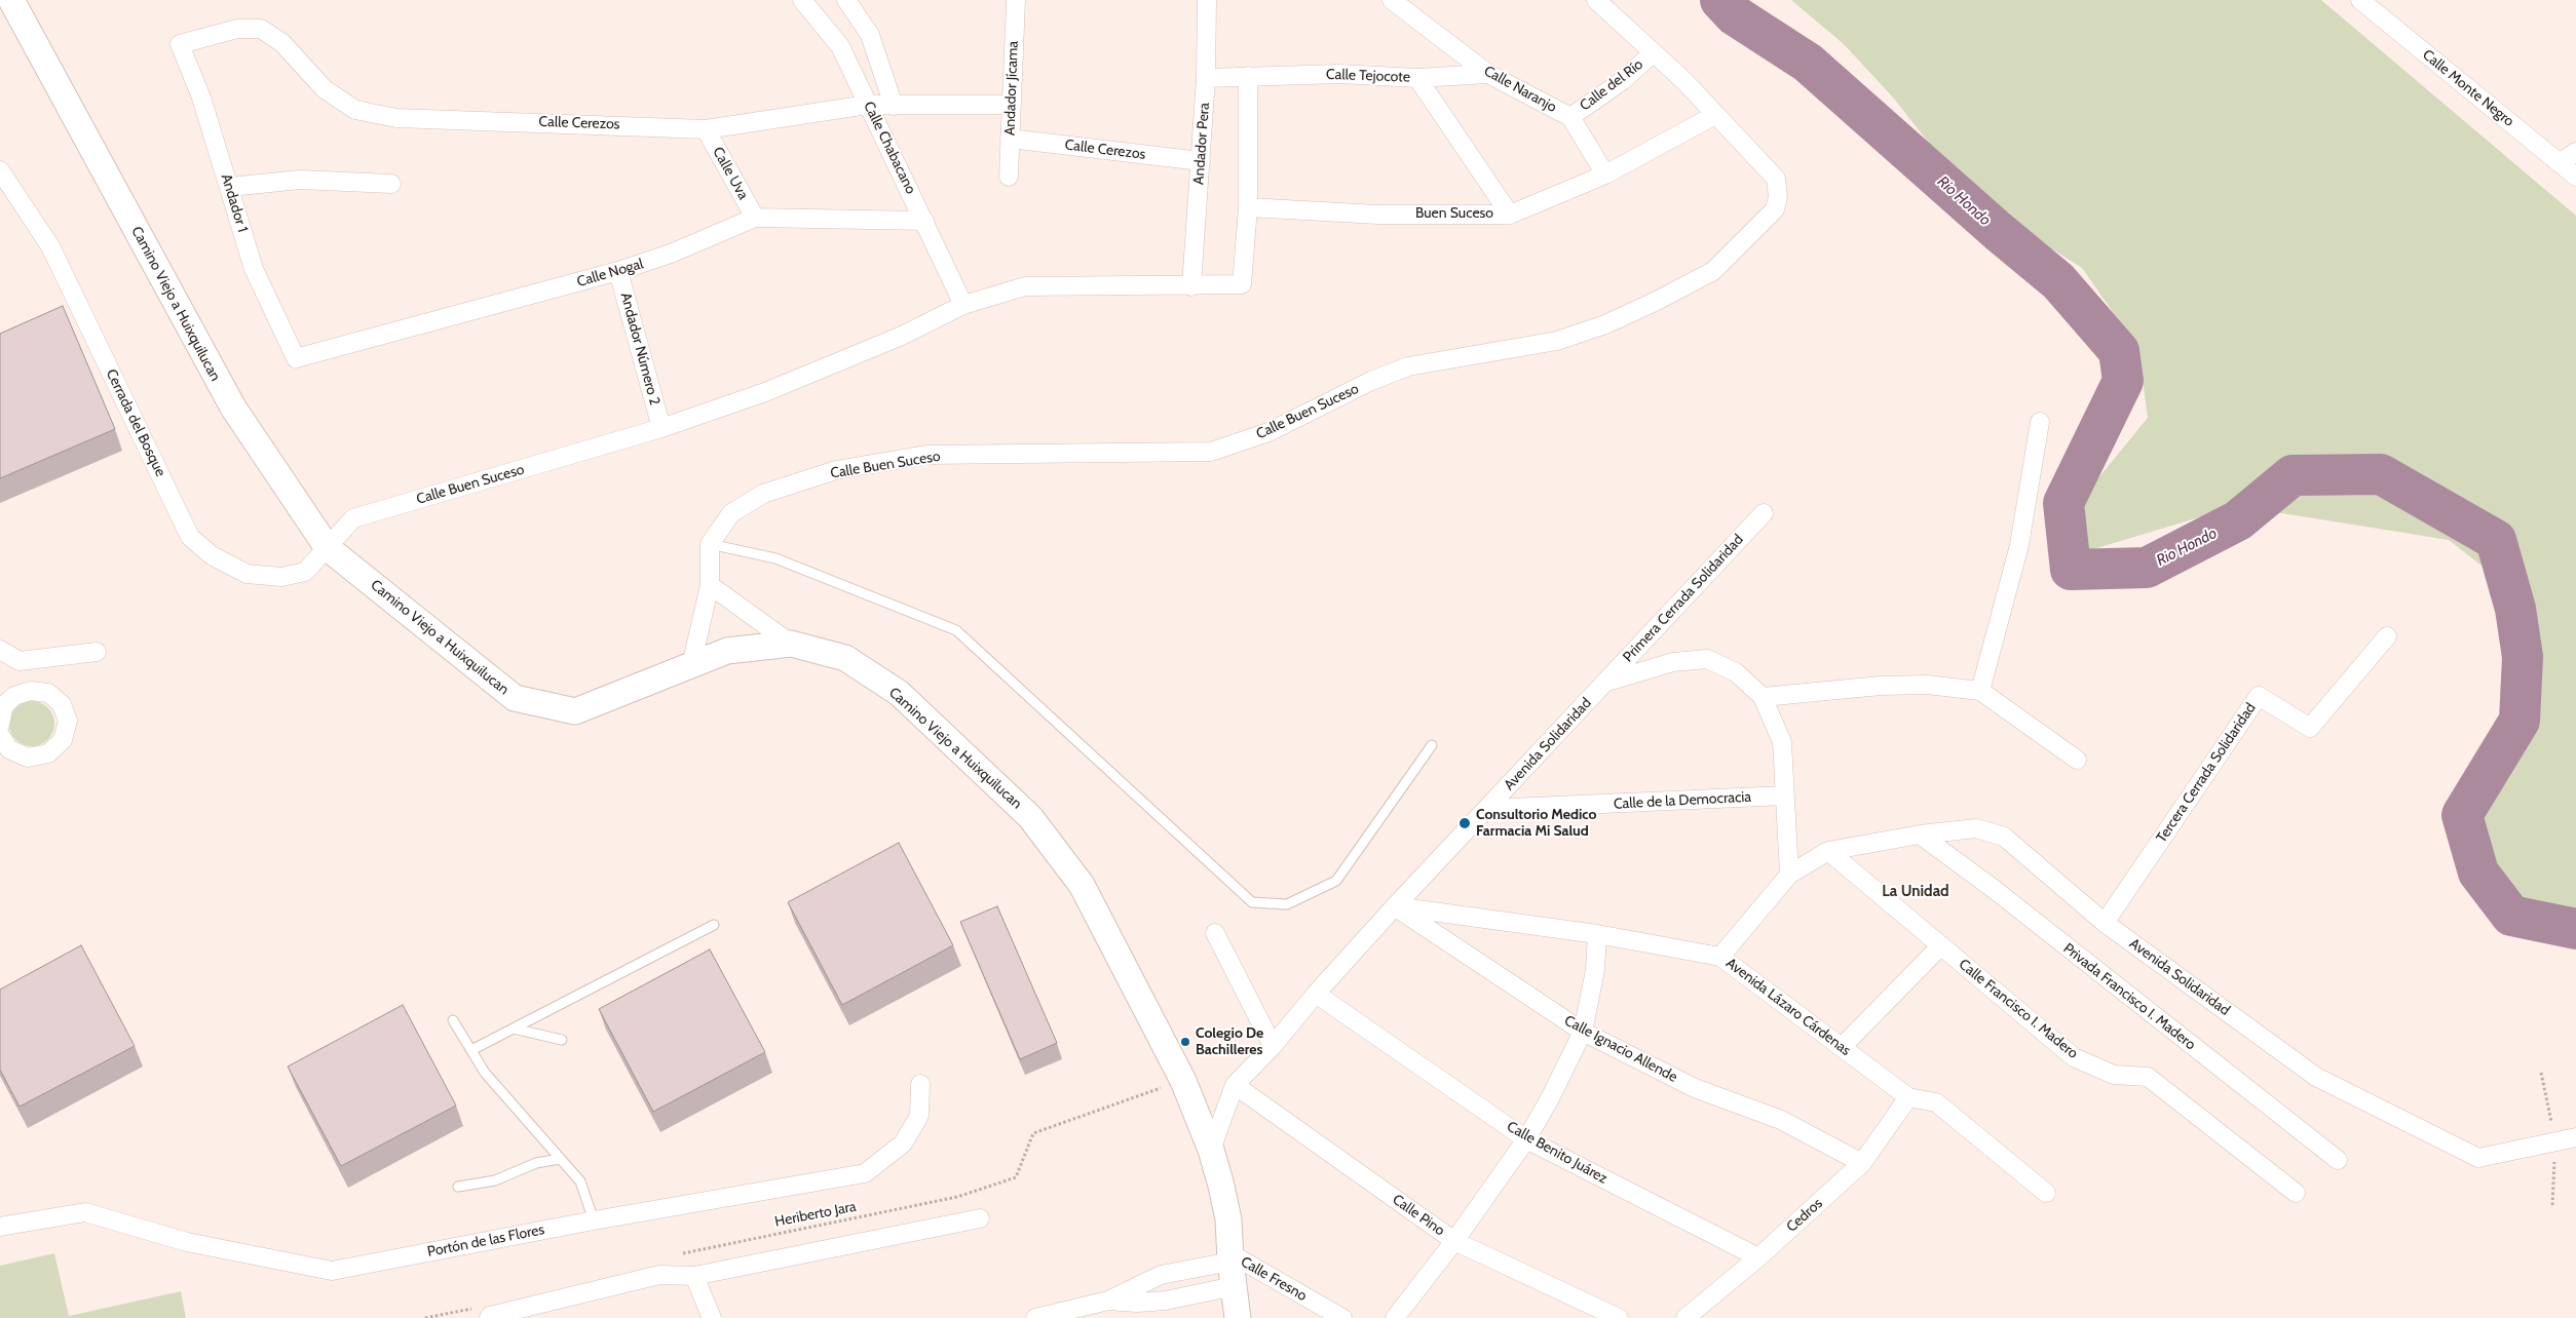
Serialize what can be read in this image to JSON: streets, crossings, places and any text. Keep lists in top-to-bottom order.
{
  "streets": {
    "main road": ["Camino Viejo a Huixquilucan"],
    "street": [
      "Calle Tejocote",
      "Calle del Río",
      "Andador Jícama",
      "Calle Monte Negro",
      "Calle Naranjo",
      "Calle Cerezos",
      "Andador Pera",
      "Calle Chabacano",
      "Calle Uva",
      "Andador 1",
      "Buen Suceso",
      "Calle Nogal",
      "Andador Número 2",
      "Calle Buen Suceso",
      "Cerrada del Bosque",
      "Primera Cerrada Solidaridad",
      "Avenida Solidaridad",
      "Tercera Cerrada Solidaridad",
      "Calle de la Democracia",
      "Privada Francisco I. Madero",
      "Avenida Lázaro Cárdenas",
      "Calle Francisco I. Madero",
      "Calle Ignacio Allende",
      "Calle Benito Juárez",
      "Calle Pino",
      "Cedros",
      "Portón de las Flores",
      "Calle Fresno"
    ],
    "path": ["Heriberto Jara"]
  },
  "crossings": [
    ["Calle Tejocote", "Calle Naranjo"],
    ["Calle Tejocote", "Andador Pera"],
    ["Calle del Río", "Calle Naranjo"],
    ["Andador Jícama", "Calle Cerezos"],
    ["Calle Naranjo", "Buen Suceso"],
    ["Calle Cerezos", "Andador Pera"],
    ["Calle Cerezos", "Calle Chabacano"],
    ["Calle Cerezos", "Calle Uva"],
    ["Calle Cerezos", "Andador 1"],
    ["Andador Pera", "Calle Buen Suceso"],
    ["Calle Chabacano", "Calle Nogal"],
    ["Calle Chabacano", "Calle Buen Suceso"],
    ["Calle Uva", "Calle Nogal"],
    ["Andador 1", "Calle Nogal"],
    ["Buen Suceso", "Calle Buen Suceso"],
    ["Calle Nogal", "Andador Número 2"],
    ["Camino Viejo a Huixquilucan", "Calle Buen Suceso"],
    ["Camino Viejo a Huixquilucan", "Cerrada del Bosque"],
    ["Camino Viejo a Huixquilucan", "Avenida Solidaridad"],
    ["Camino Viejo a Huixquilucan", "Heriberto Jara"],
    ["Camino Viejo a Huixquilucan", "Calle Fresno"],
    ["Andador Número 2", "Calle Buen Suceso"],
    ["Calle Buen Suceso", "Cerrada del Bosque"],
    ["Primera Cerrada Solidaridad", "Avenida Solidaridad"],
    ["Avenida Solidaridad", "Tercera Cerrada Solidaridad"],
    ["Avenida Solidaridad", "Calle de la Democracia"],
    ["Avenida Solidaridad", "Privada Francisco I. Madero"],
    ["Avenida Solidaridad", "Avenida Lázaro Cárdenas"],
    ["Avenida Solidaridad", "Calle Francisco I. Madero"],
    ["Avenida Solidaridad", "Calle Ignacio Allende"],
    ["Avenida Solidaridad", "Calle Benito Juárez"],
    ["Avenida Solidaridad", "Calle Pino"],
    ["Avenida Lázaro Cárdenas", "Calle Ignacio Allende"],
    ["Avenida Lázaro Cárdenas", "Cedros"],
    ["Calle Ignacio Allende", "Cedros"],
    ["Calle Benito Juárez", "Cedros"]
  ],
  "districts": ["La Unidad"],
  "water": ["Rio Hondo"],
  "places": ["Consultorio Medico Farmacia Mi Salud", "Colegio De Bachilleres"]
}
